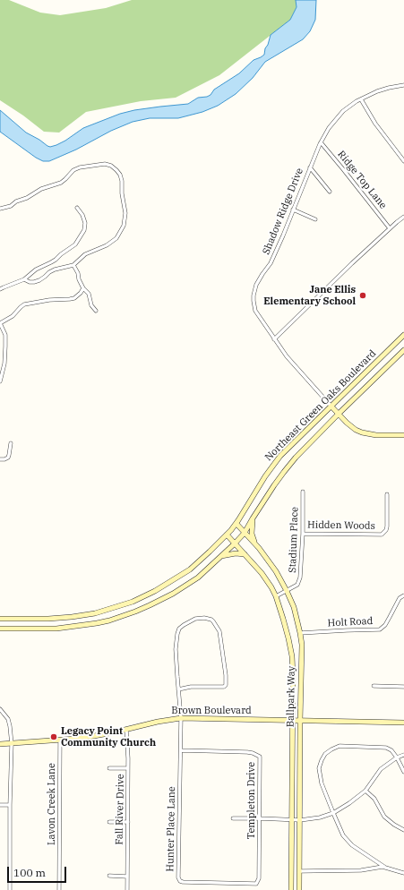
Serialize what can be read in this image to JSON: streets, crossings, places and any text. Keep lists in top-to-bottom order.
{
  "streets": {
    "main road": ["Northeast Green Oaks Boulevard", "Ballpark Way", "Brown Boulevard"],
    "street": [
      "Ridge Top Lane",
      "Shadow Ridge Drive",
      "Hidden Woods",
      "Stadium Place",
      "Holt Road",
      "Templeton Drive",
      "Lavon Creek Lane",
      "Fall River Drive",
      "Hunter Place Lane"
    ]
  },
  "crossings": [
    ["Ridge Top Lane", "Shadow Ridge Drive"],
    ["Shadow Ridge Drive", "Northeast Green Oaks Boulevard"],
    ["Northeast Green Oaks Boulevard", "Ballpark Way"],
    ["Hidden Woods", "Stadium Place"],
    ["Stadium Place", "Ballpark Way"],
    ["Holt Road", "Ballpark Way"],
    ["Ballpark Way", "Brown Boulevard"],
    ["Brown Boulevard", "Lavon Creek Lane"],
    ["Brown Boulevard", "Fall River Drive"],
    ["Brown Boulevard", "Hunter Place Lane"],
    ["Templeton Drive", "Hunter Place Lane"]
  ],
  "places": ["Jane Ellis Elementary School", "Legacy Point Community Church"],
  "scale_bar": "100 m"
}
